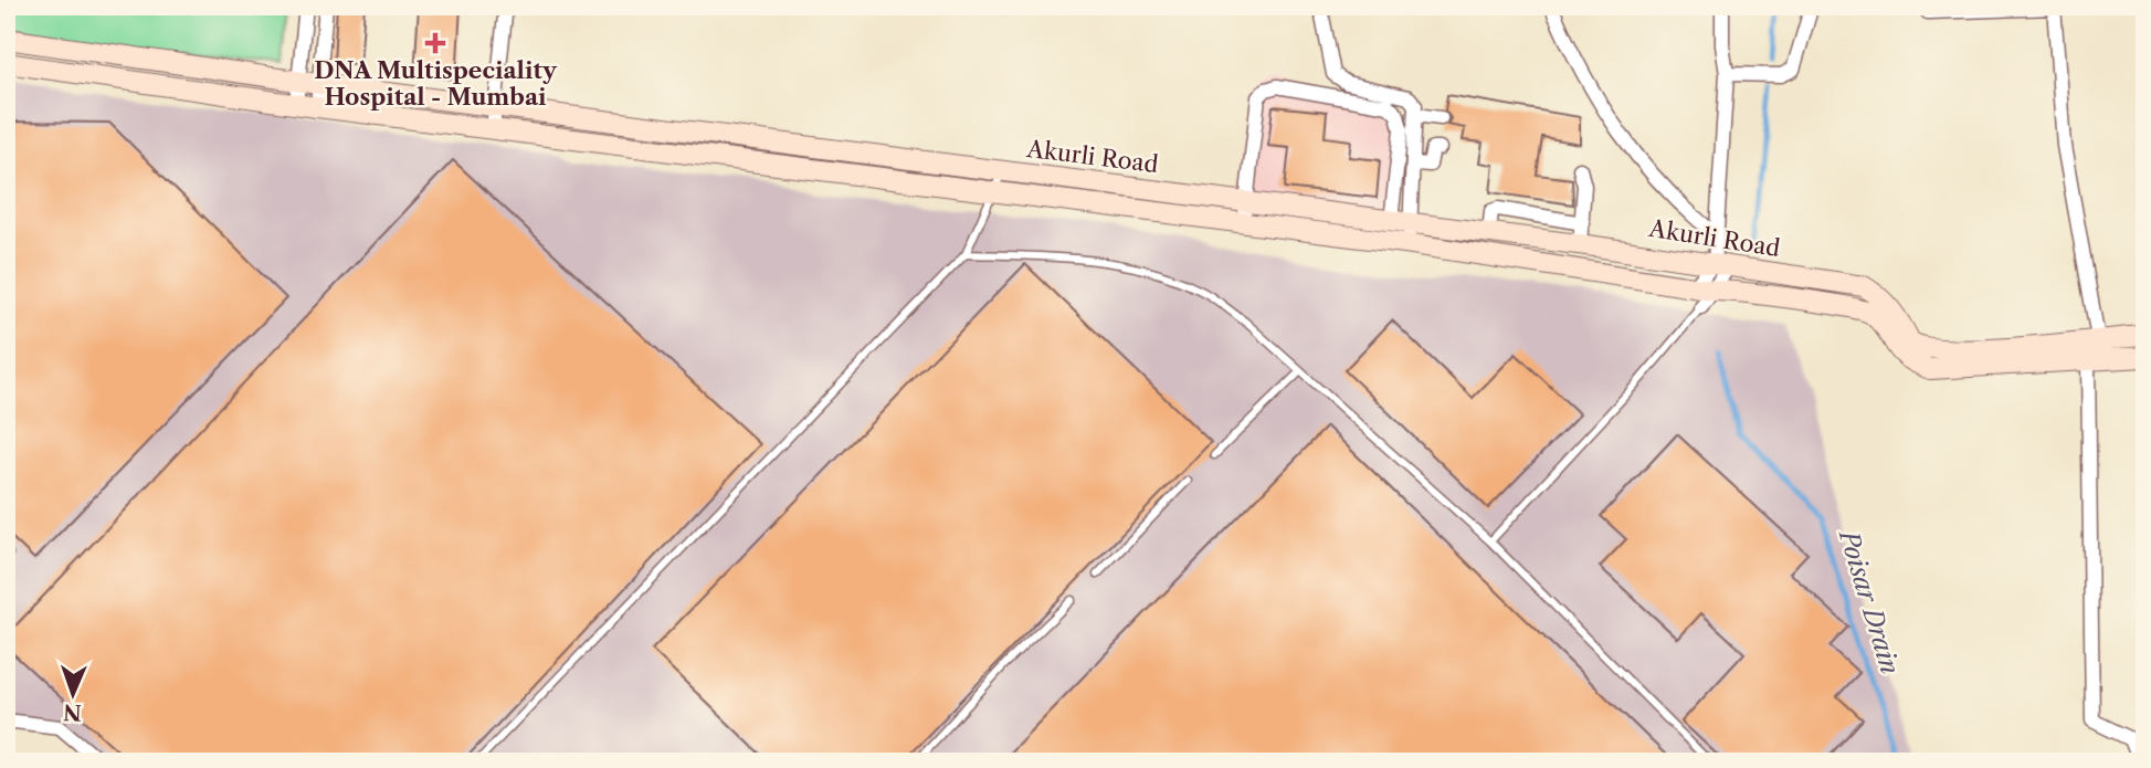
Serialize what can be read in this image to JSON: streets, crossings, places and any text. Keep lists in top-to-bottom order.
{
  "streets": {
    "street": ["Akurli Road"]
  },
  "water": ["Poisar Drain"],
  "places": {
    "health": ["DNA Multispeciality Hospital - Mumbai"]
  },
  "north": "bottom"
}
